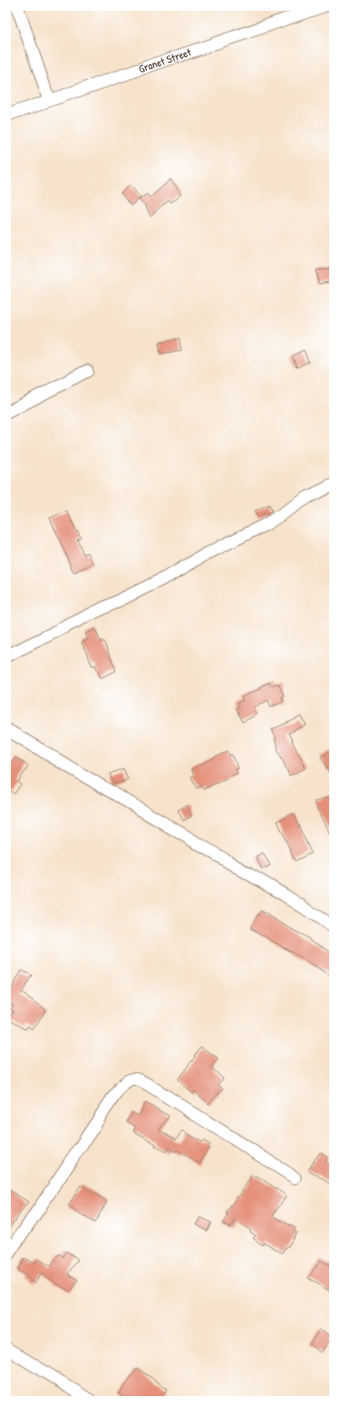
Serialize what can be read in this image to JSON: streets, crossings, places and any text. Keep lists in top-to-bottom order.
{
  "streets": {
    "street": ["Granet Street"]
  }
}
